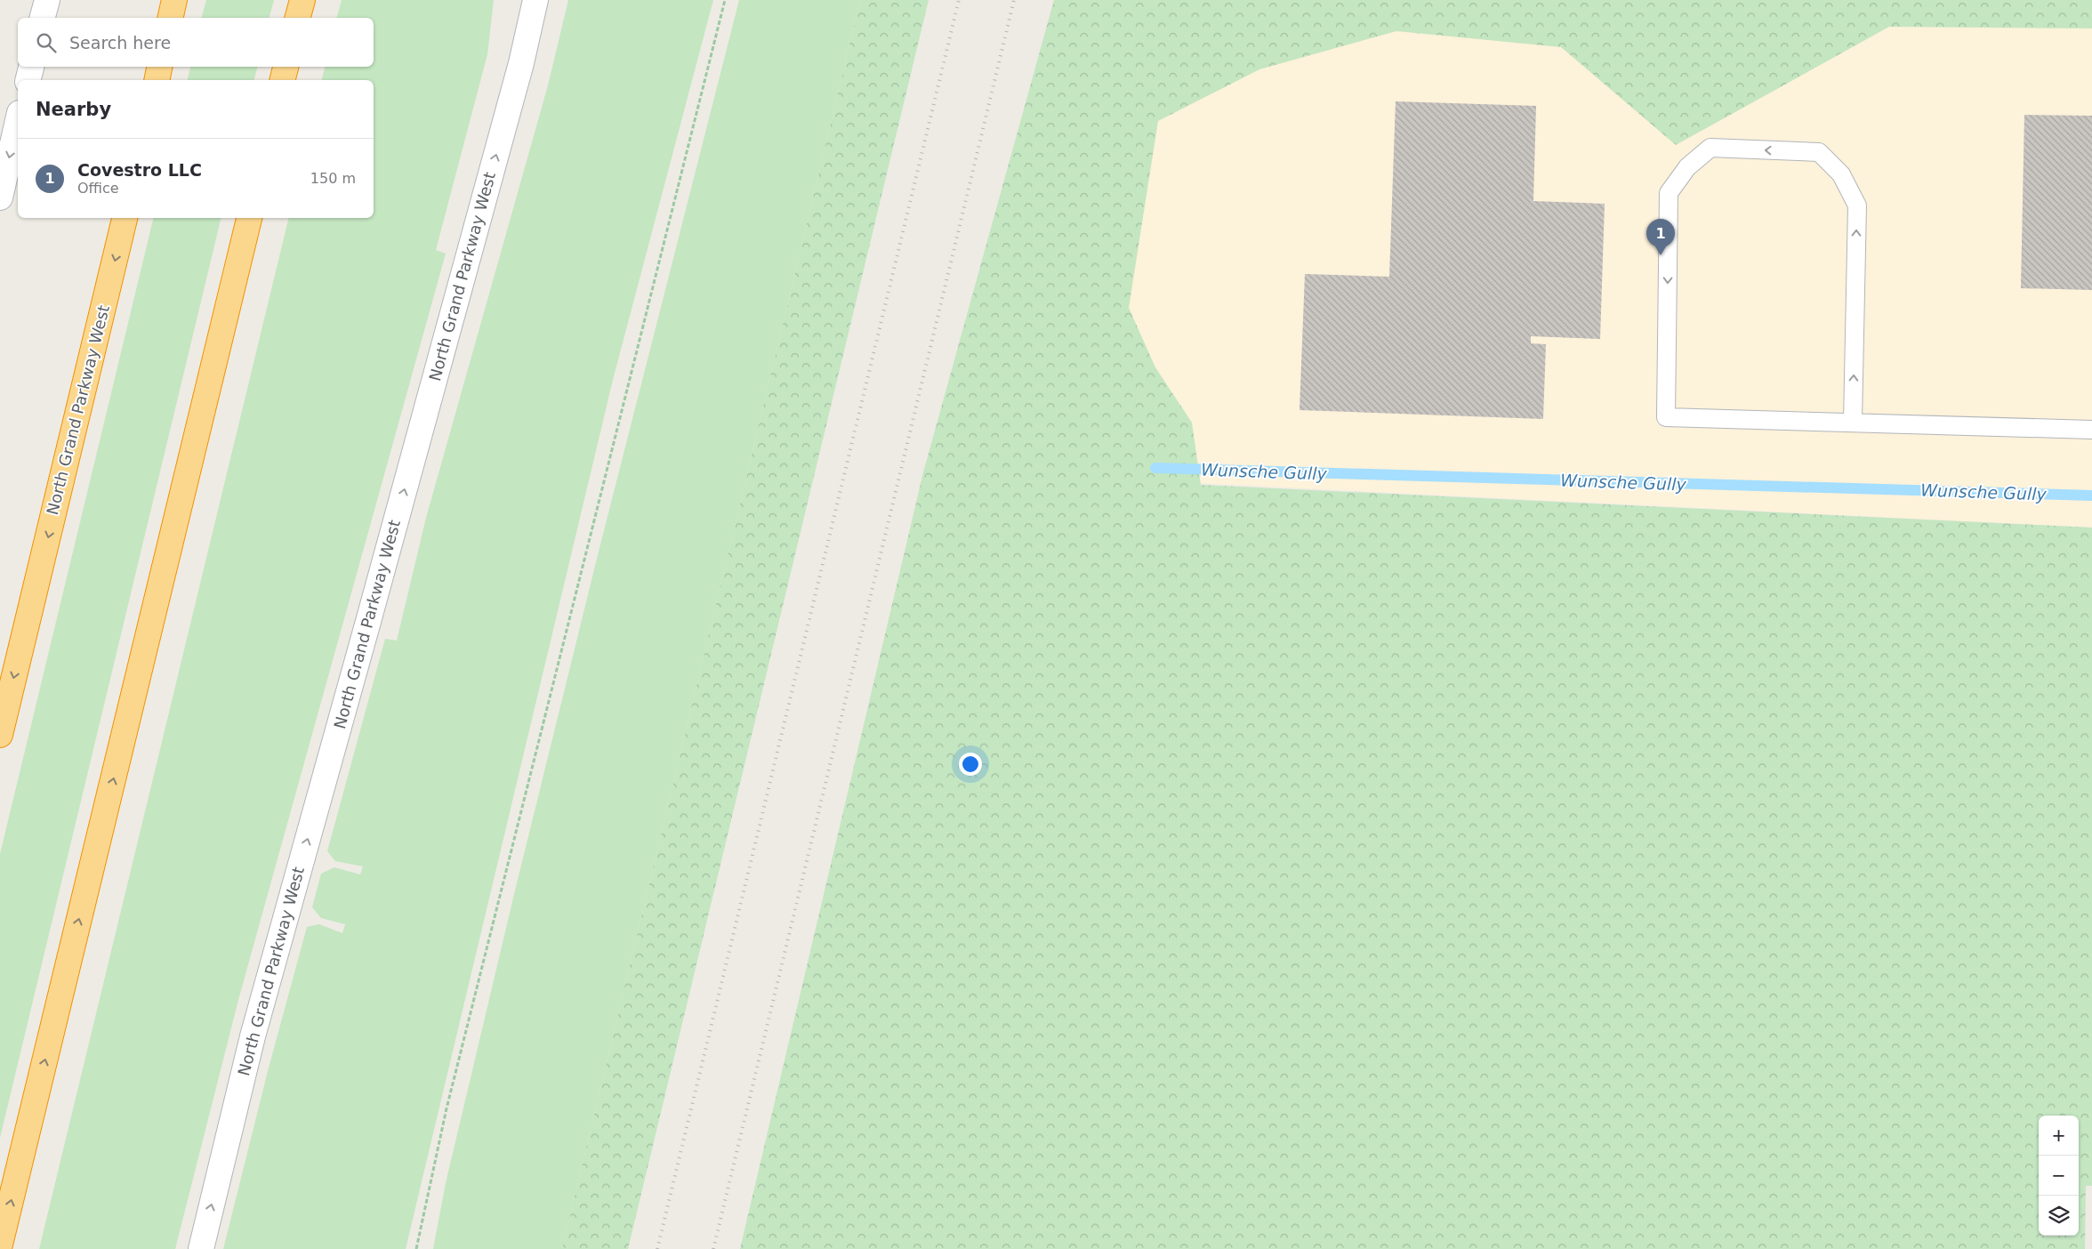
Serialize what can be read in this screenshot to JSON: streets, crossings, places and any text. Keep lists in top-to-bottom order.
{
  "streets": {
    "highway": ["North Grand Parkway West"]
  },
  "water": ["Wunsche Gully"],
  "page": {
    "search": "Search here",
    "heading": "Nearby",
    "list": [
      {
        "mark": "1",
        "name": "Covestro LLC",
        "note": "Office",
        "value": "150 m"
      }
    ],
    "pins": "1",
    "map_buttons": ["+", "−"]
  }
}
